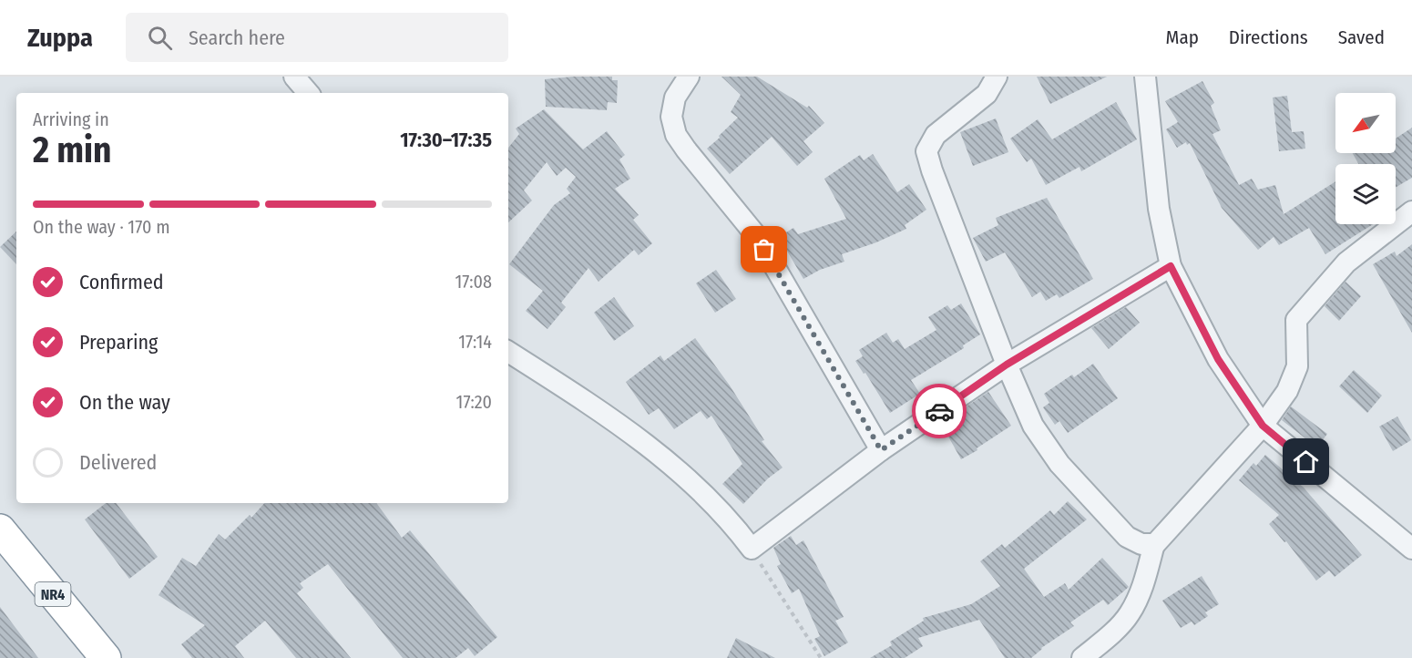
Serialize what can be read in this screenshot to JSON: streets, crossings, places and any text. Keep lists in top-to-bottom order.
{
  "streets": {
    "highway": ["NR4"]
  },
  "north": "bottom left",
  "page": {
    "header": "Zuppa",
    "search": "Search here",
    "nav": ["Map", "Directions", "Saved"],
    "heading": ["2 min", "Arriving in", "17:30–17:35"],
    "bar": "On the way · 170 m",
    "list": [
      ["Confirmed", "17:08"],
      ["Preparing", "17:14"],
      ["On the way", "17:20"],
      "Delivered"
    ]
  }
}
